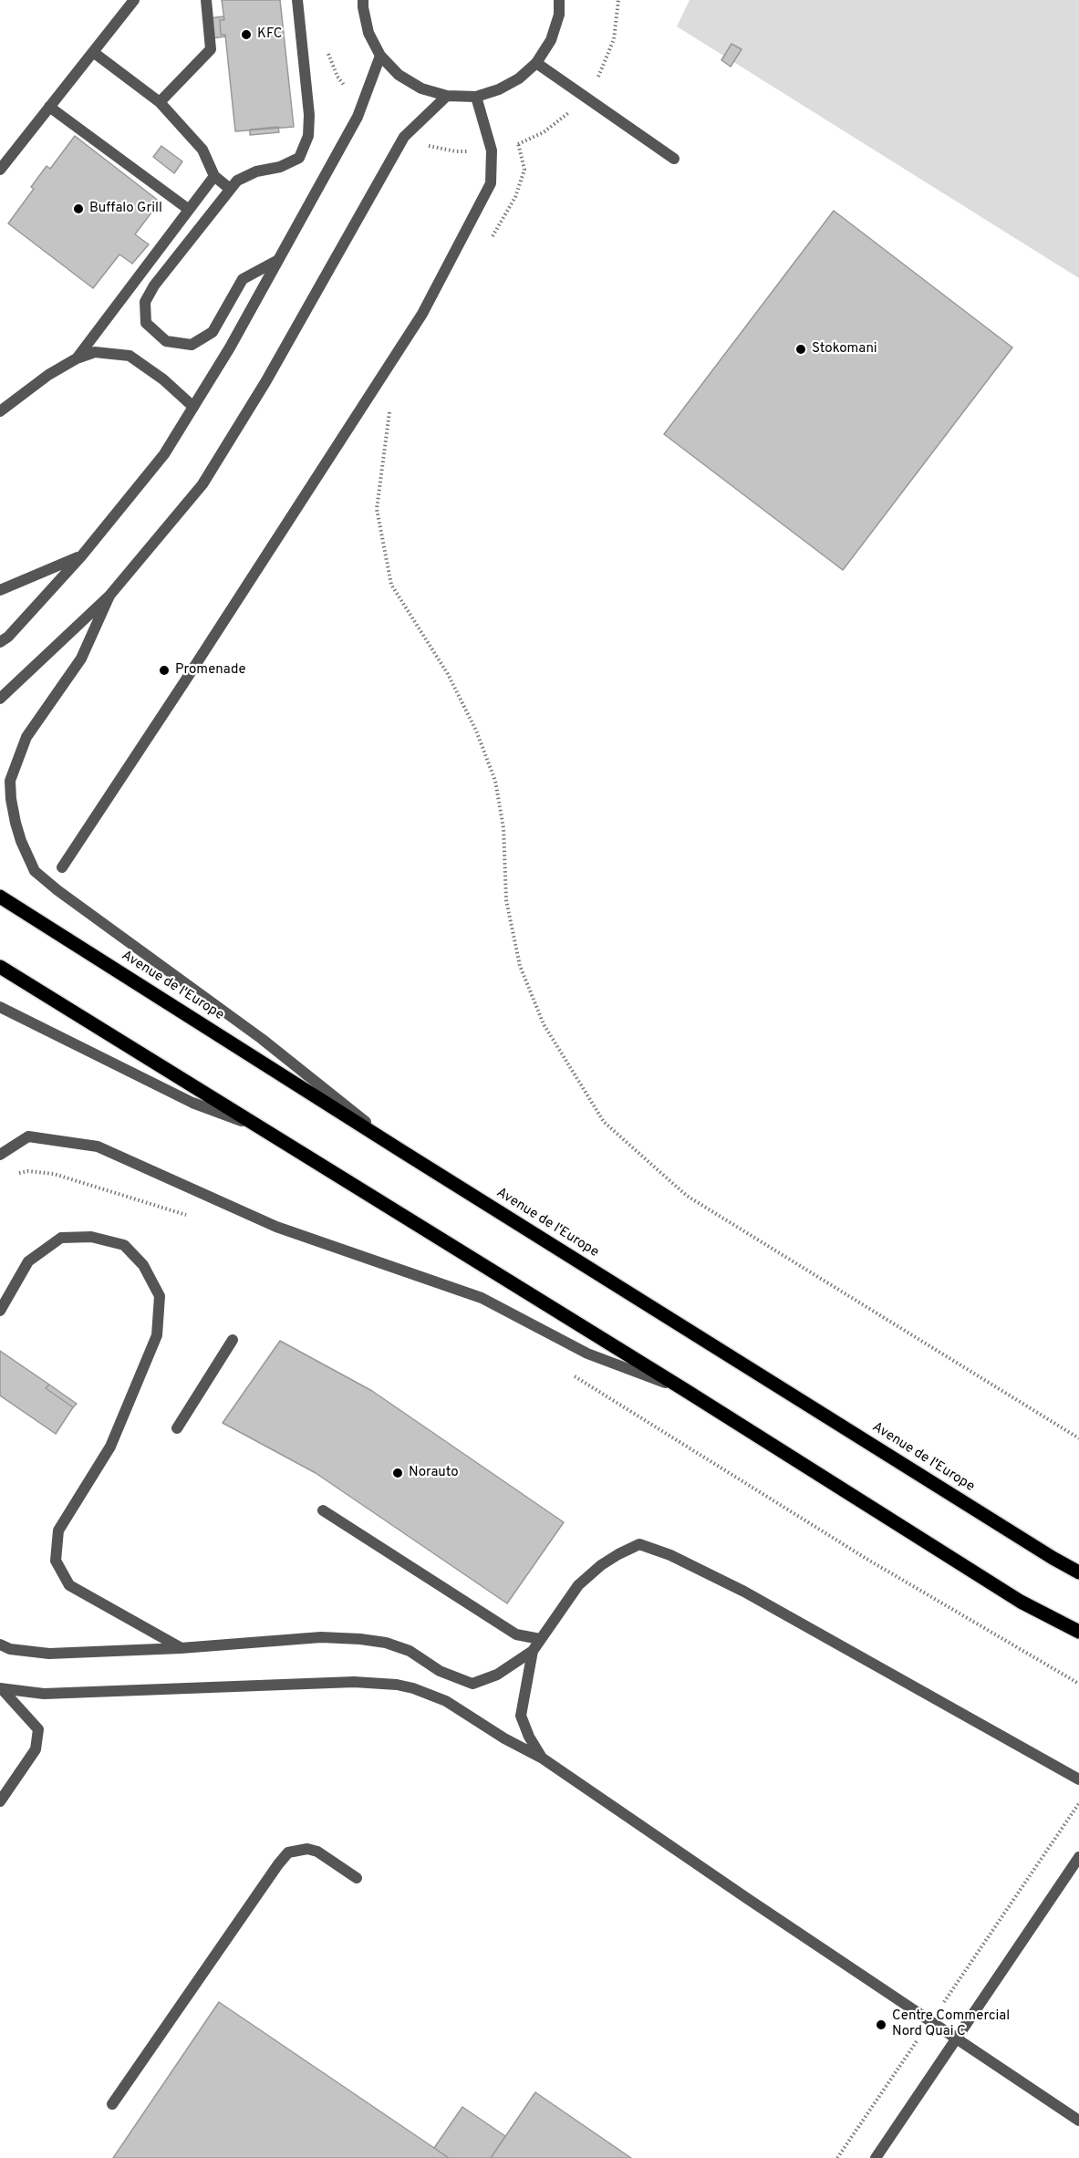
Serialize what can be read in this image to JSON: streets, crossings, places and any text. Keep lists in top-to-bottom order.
{
  "streets": {
    "main road": ["Avenue de l'Europe"]
  },
  "places": [
    "KFC",
    "Buffalo Grill",
    "Stokomani",
    "Promenade",
    "Norauto",
    "Centre Commercial Nord Quai C"
  ]
}
